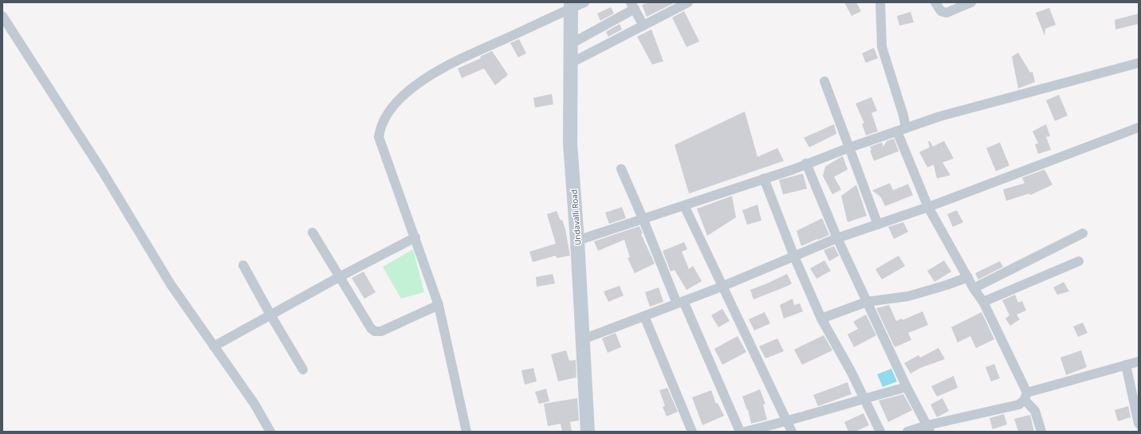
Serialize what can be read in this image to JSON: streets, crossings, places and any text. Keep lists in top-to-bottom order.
{
  "streets": {
    "main road": ["Undavalli Road"]
  }
}
